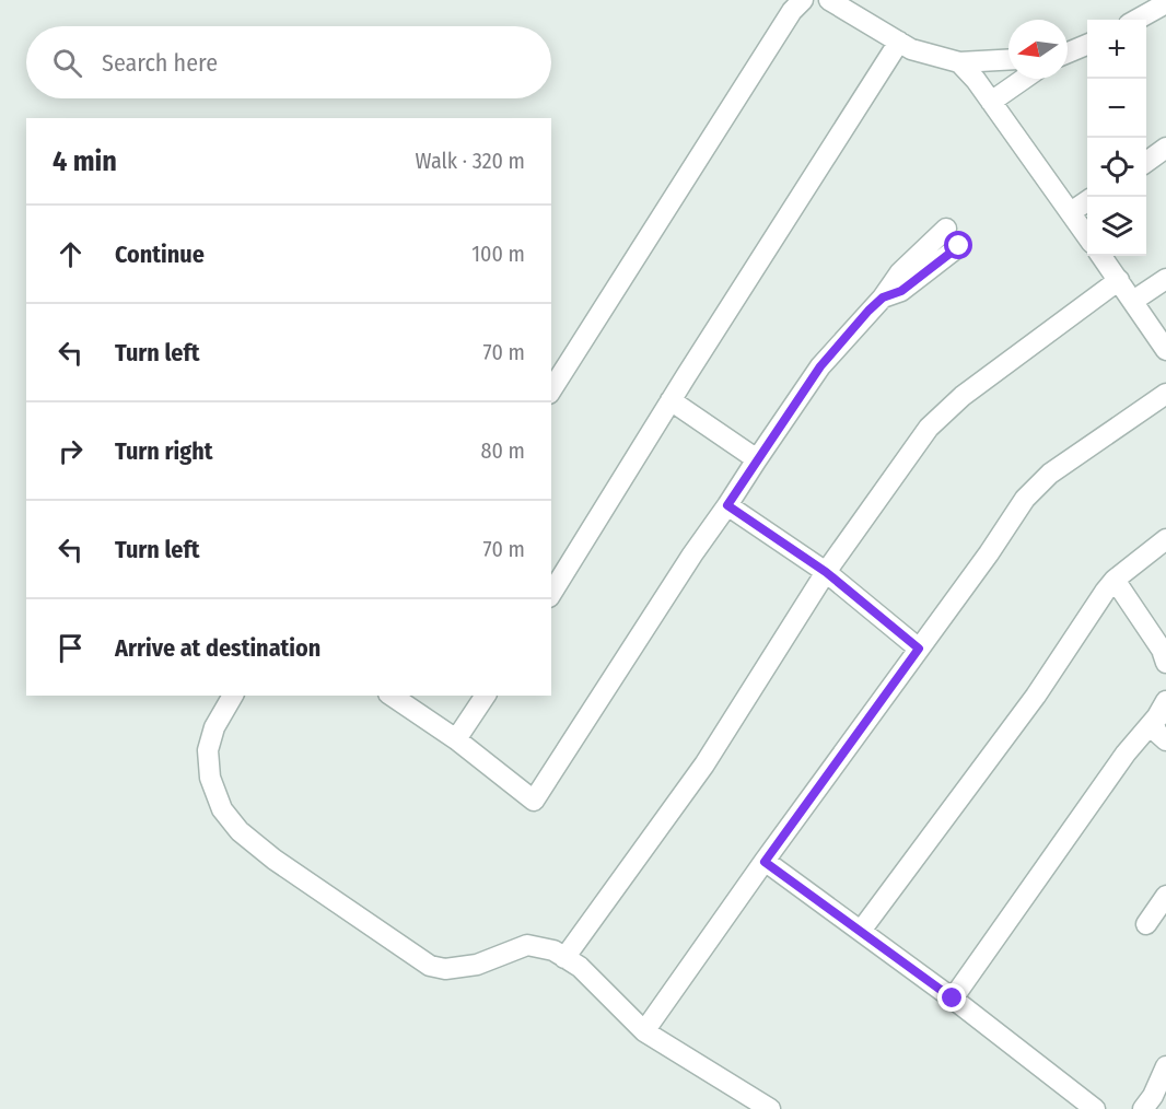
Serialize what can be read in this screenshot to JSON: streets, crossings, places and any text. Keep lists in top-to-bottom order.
{
  "north": "left",
  "page": {
    "map_buttons": ["+", "−"],
    "search": "Search here",
    "heading": ["4 min", "Walk · 320 m"],
    "list": [
      ["Continue", "100 m"],
      ["Turn left", "70 m"],
      ["Turn right", "80 m"],
      ["Turn left", "70 m"],
      "Arrive at destination"
    ]
  }
}
